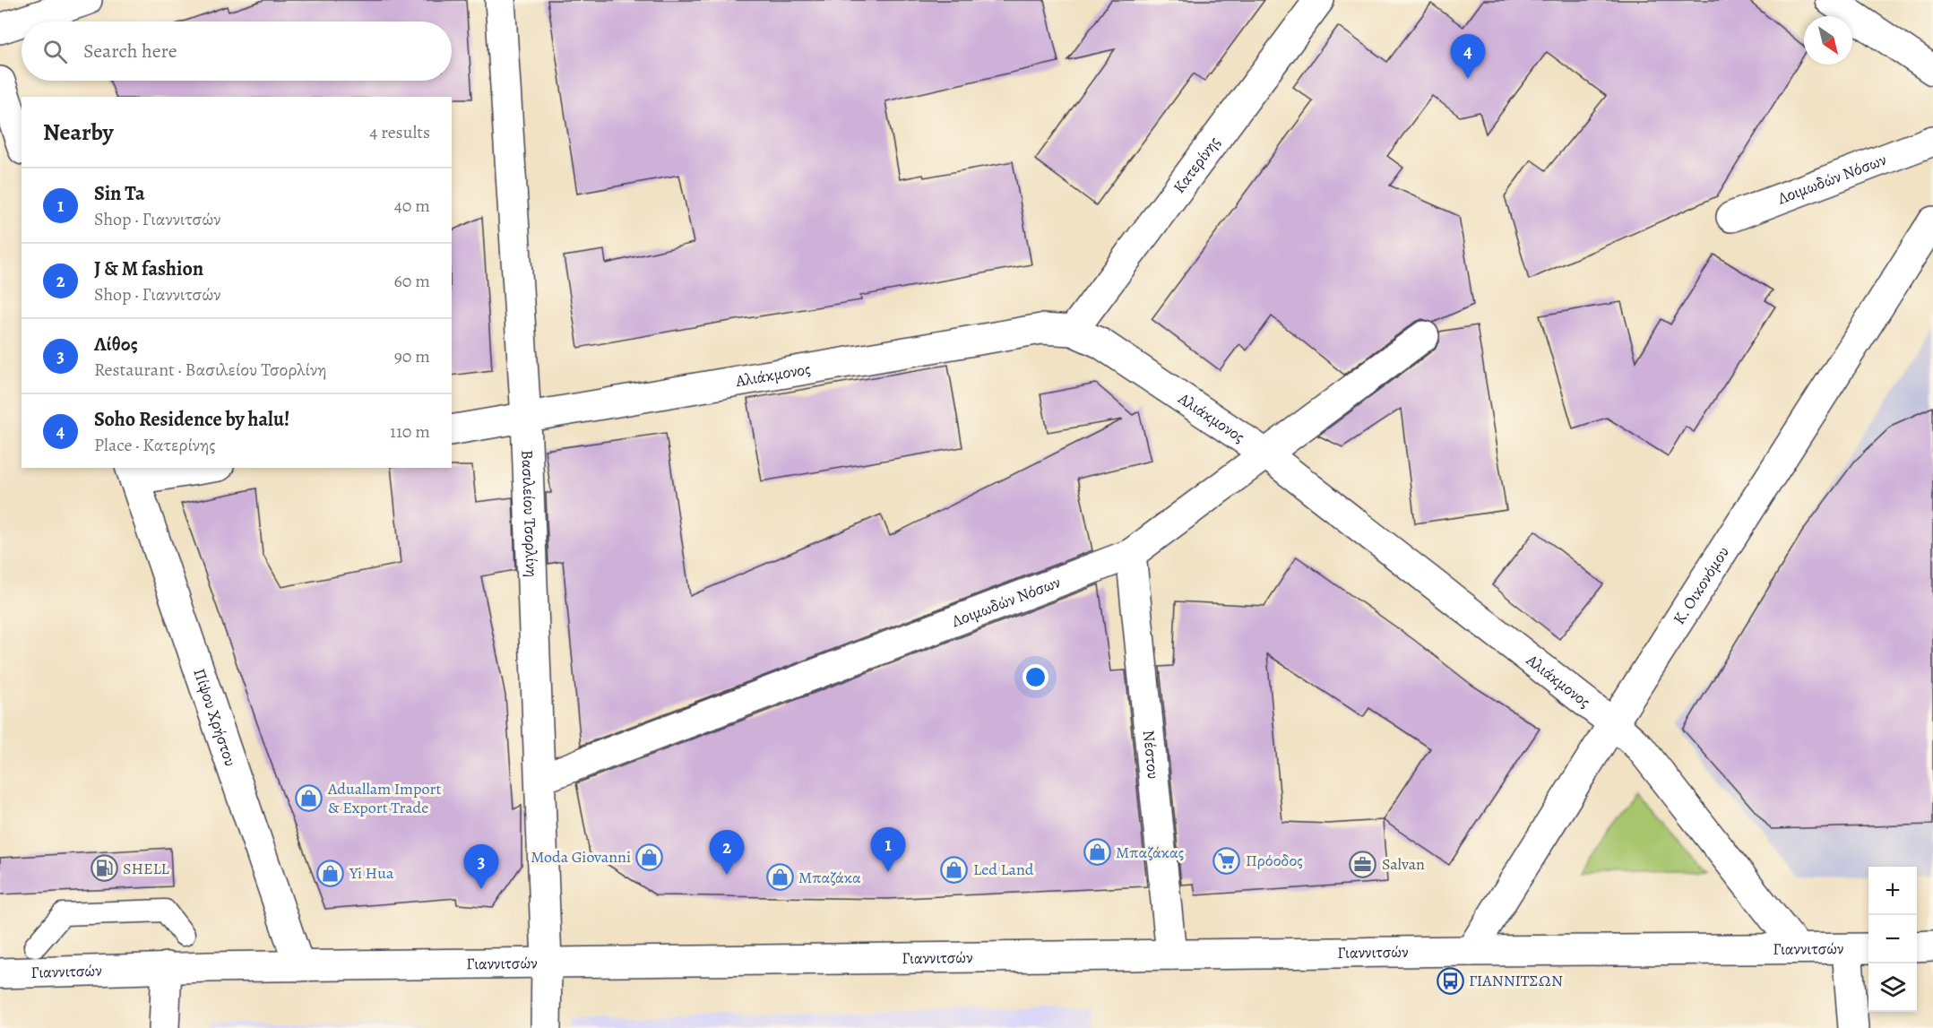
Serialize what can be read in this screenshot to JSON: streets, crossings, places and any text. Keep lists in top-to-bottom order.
{
  "streets": {
    "street": [
      "Κατερίνης",
      "Λοιμωδών Νόσων",
      "Αλιάκμονος",
      "Βασιλείου Τσορλίνη",
      "Κ. Οικονόμου",
      "Πίψου Χρήστου",
      "Νέστου",
      "Γιαννιτσών"
    ]
  },
  "crossings": [
    ["Κατερίνης", "Αλιάκμονος"],
    ["Λοιμωδών Νόσων", "Αλιάκμονος"],
    ["Λοιμωδών Νόσων", "Βασιλείου Τσορλίνη"],
    ["Λοιμωδών Νόσων", "Νέστου"],
    ["Αλιάκμονος", "Βασιλείου Τσορλίνη"],
    ["Αλιάκμονος", "Κ. Οικονόμου"],
    ["Αλιάκμονος", "Γιαννιτσών"],
    ["Βασιλείου Τσορλίνη", "Γιαννιτσών"],
    ["Κ. Οικονόμου", "Γιαννιτσών"],
    ["Πίψου Χρήστου", "Γιαννιτσών"],
    ["Νέστου", "Γιαννιτσών"]
  ],
  "places": {
    "shop": [
      "Aduallam Import & Export Trade",
      "Μπαζάκας",
      "Moda Giovanni",
      "Led Land",
      "Yi Hua",
      "Μπαζάκα"
    ],
    "supermarket": ["Πρόοδος"],
    "office": ["Salvan"],
    "fuel station": ["SHELL"],
    "bus stop": ["ΓΙΑΝΝΙΤΣΩΝ"]
  },
  "north": "bottom right",
  "page": {
    "search": "Search here",
    "pins": [
      "4",
      "1",
      "2",
      "3"
    ],
    "heading": ["Nearby", "4 results"],
    "list": [
      {
        "mark": "1",
        "name": "Sin Ta",
        "note": "Shop · Γιαννιτσών",
        "value": "40 m"
      },
      {
        "mark": "2",
        "name": "J & M fashion",
        "note": "Shop · Γιαννιτσών",
        "value": "60 m"
      },
      {
        "mark": "3",
        "name": "Λίθος",
        "note": "Restaurant · Βασιλείου Τσορλίνη",
        "value": "90 m"
      },
      {
        "mark": "4",
        "name": "Soho Residence by halu!",
        "note": "Place · Κατερίνης",
        "value": "110 m"
      }
    ],
    "map_buttons": ["+", "−"]
  }
}
